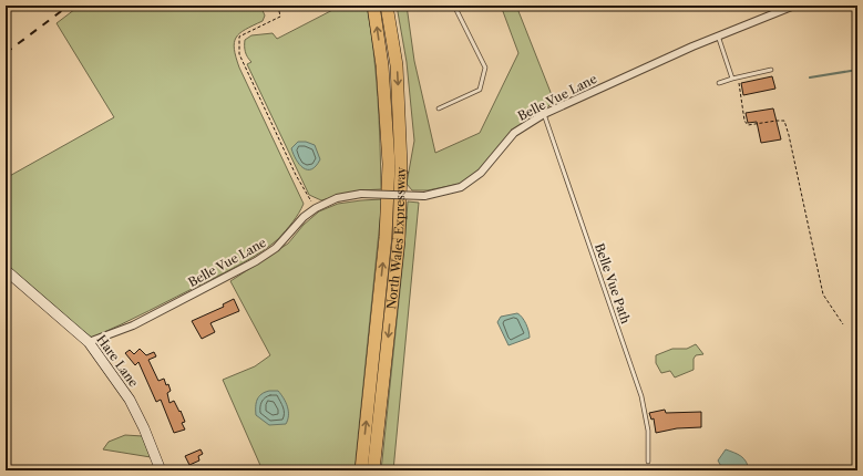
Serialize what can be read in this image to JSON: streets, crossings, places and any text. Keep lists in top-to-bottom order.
{
  "streets": {
    "highway": ["North Wales Expressway"],
    "street": ["Belle Vue Lane", "Hare Lane"],
    "lane": ["Belle Vue Path"]
  },
  "crossings": [
    ["Belle Vue Lane", "Belle Vue Path"],
    ["Belle Vue Lane", "Hare Lane"]
  ]
}
